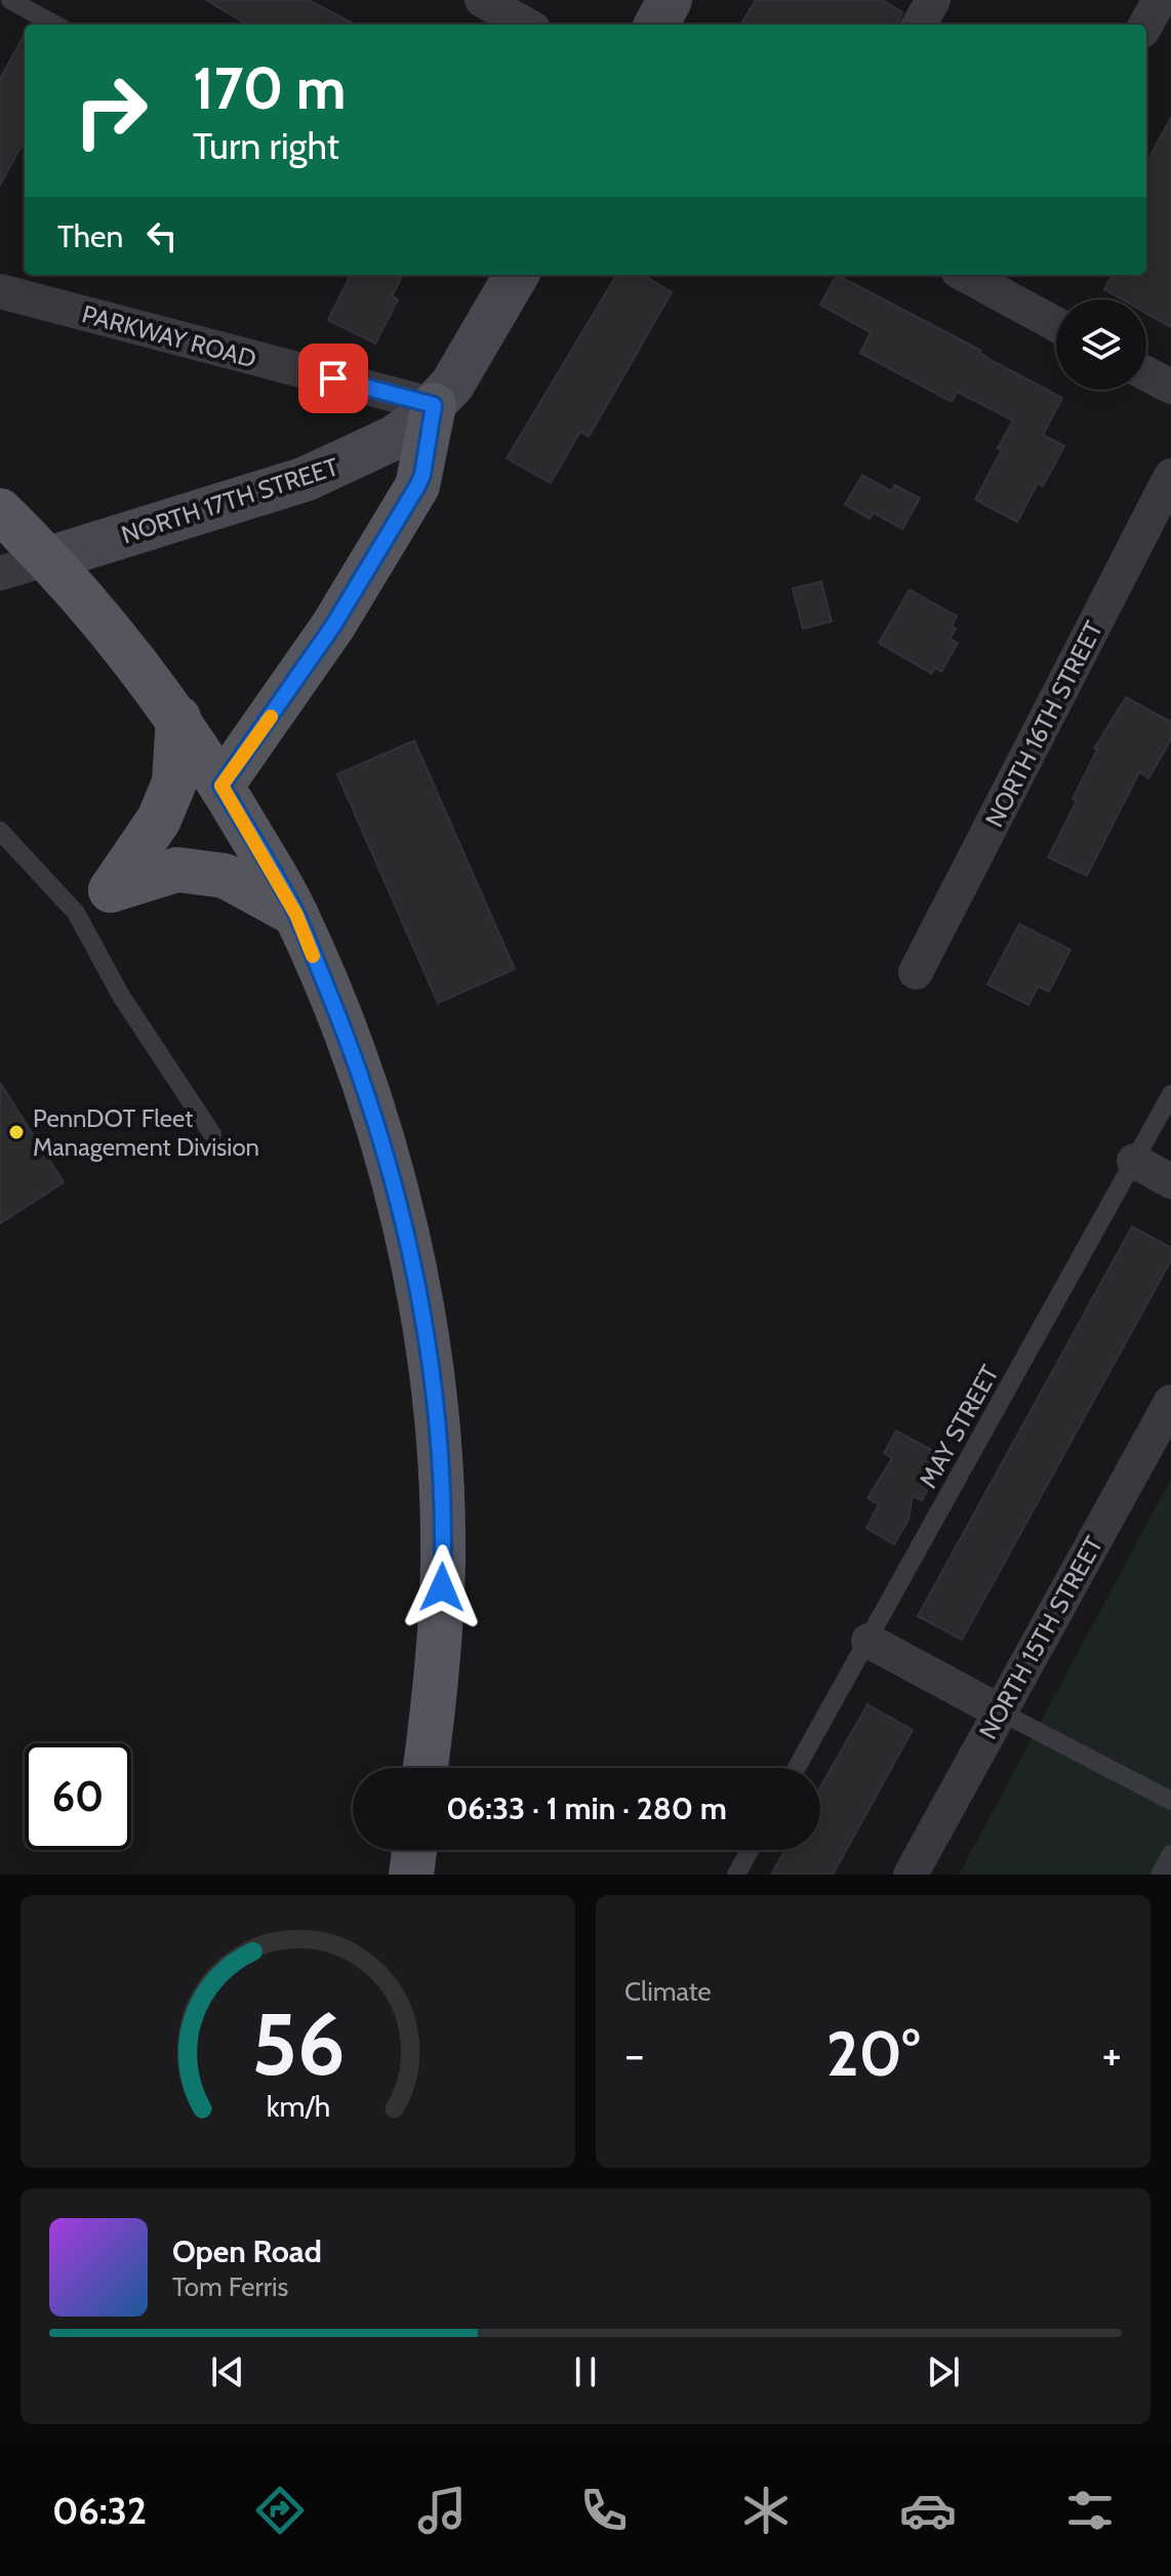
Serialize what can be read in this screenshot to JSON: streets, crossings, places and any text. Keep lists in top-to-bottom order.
{
  "streets": {
    "main road": ["NORTH 17TH STREET"],
    "street": ["PARKWAY ROAD", "NORTH 16TH STREET", "NORTH 15TH STREET"],
    "lane": ["MAY STREET"]
  },
  "crossings": [
    ["PARKWAY ROAD", "NORTH 17TH STREET"]
  ],
  "places": ["PennDOT Fleet Management Division"],
  "page": {
    "turn": ["170 m", "Turn right"],
    "then": "Then",
    "limit": "60",
    "trip": "06:33 · 1 min · 280 m",
    "tile": "Climate",
    "heat": ["−", "20°", "+"],
    "song": ["Open Road", "Tom Ferris"],
    "tabs": "06:32",
    "gauge": ["56", "km/h"]
  }
}
